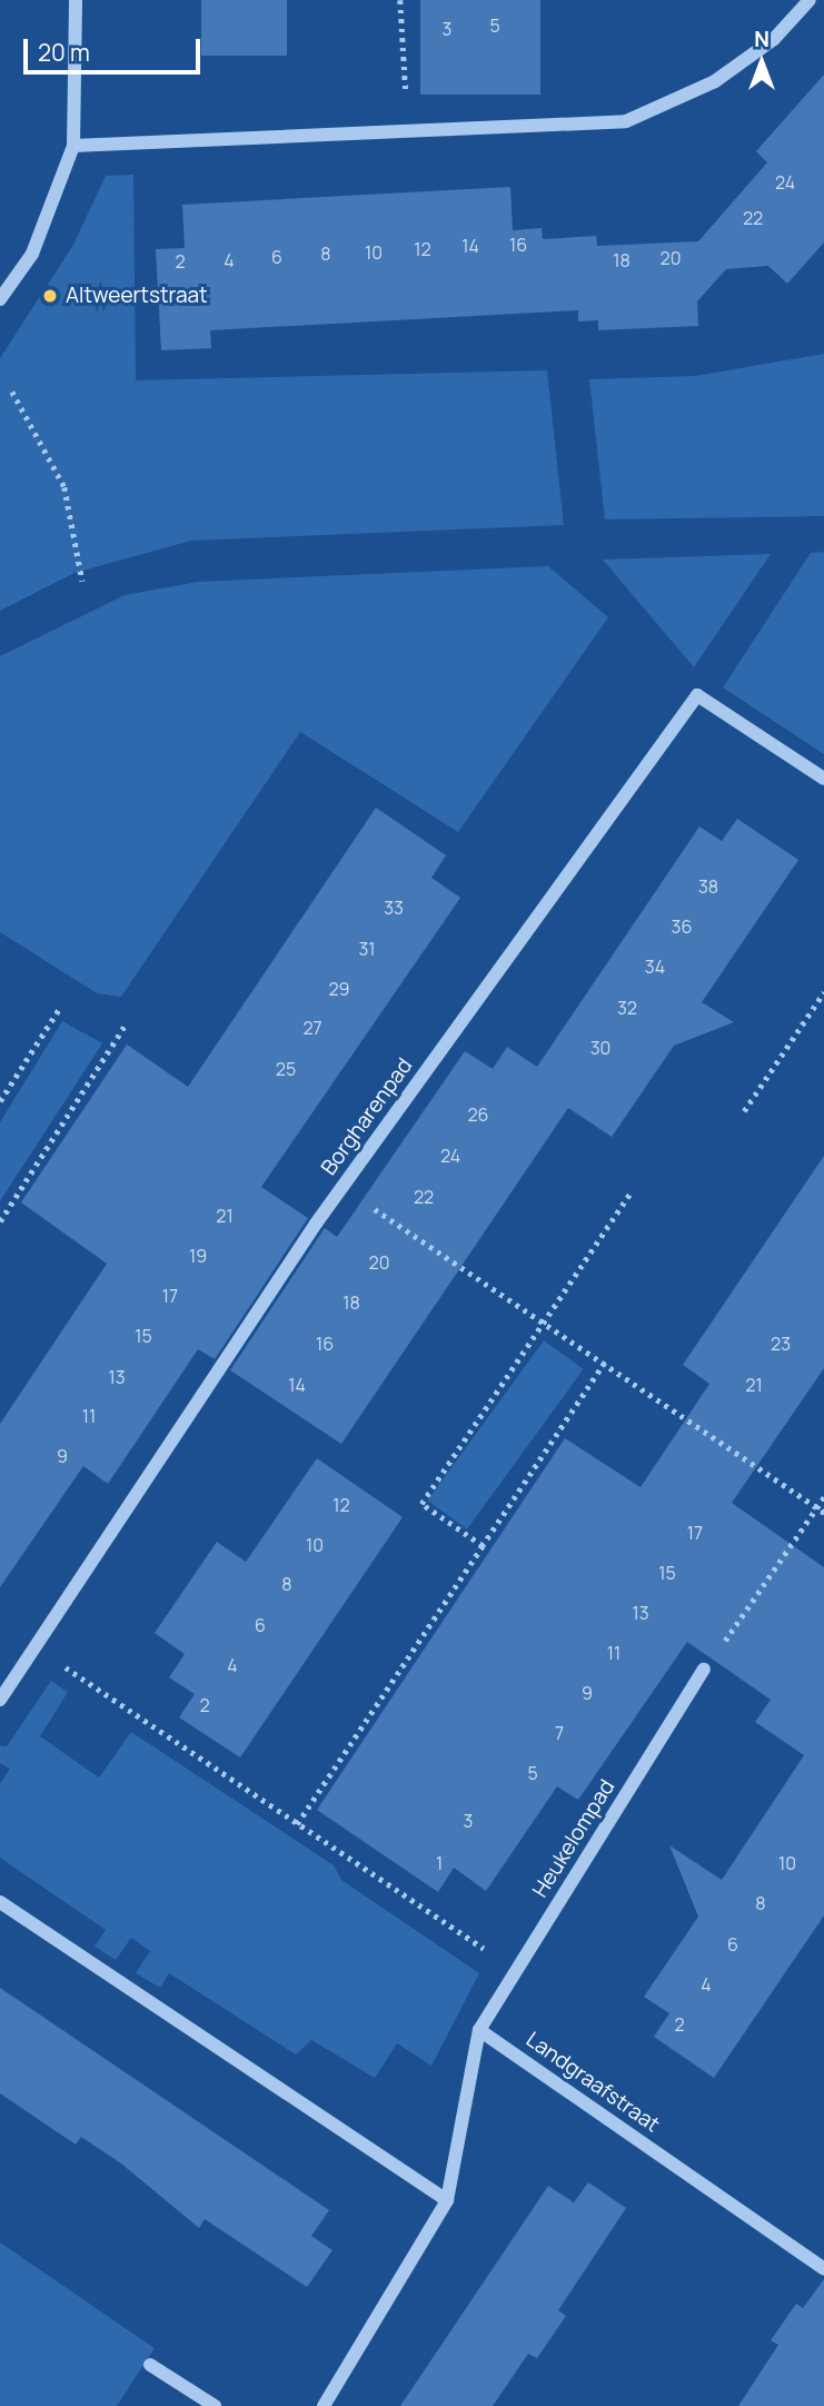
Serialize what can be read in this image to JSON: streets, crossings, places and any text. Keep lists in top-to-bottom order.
{
  "streets": {
    "street": ["Borgharenpad", "Heukelompad", "Landgraafstraat"]
  },
  "crossings": [
    ["Heukelompad", "Landgraafstraat"]
  ],
  "places": ["Altweertstraat"],
  "house_numbers": [
    "5",
    "3",
    "24",
    "22",
    "16",
    "14",
    "12",
    "10",
    "8",
    "6",
    "20",
    "4",
    "18",
    "2",
    "38",
    "33",
    "36",
    "31",
    "34",
    "29",
    "32",
    "27",
    "30",
    "25",
    "26",
    "24",
    "22",
    "21",
    "19",
    "20",
    "17",
    "18",
    "15",
    "16",
    "23",
    "13",
    "14",
    "21",
    "11",
    "9",
    "12",
    "17",
    "10",
    "15",
    "8",
    "13",
    "6",
    "11",
    "4",
    "9",
    "2",
    "7",
    "5",
    "3",
    "1",
    "10",
    "8",
    "6",
    "4",
    "2"
  ],
  "scale_bar": "20 m",
  "north": "top"
}
